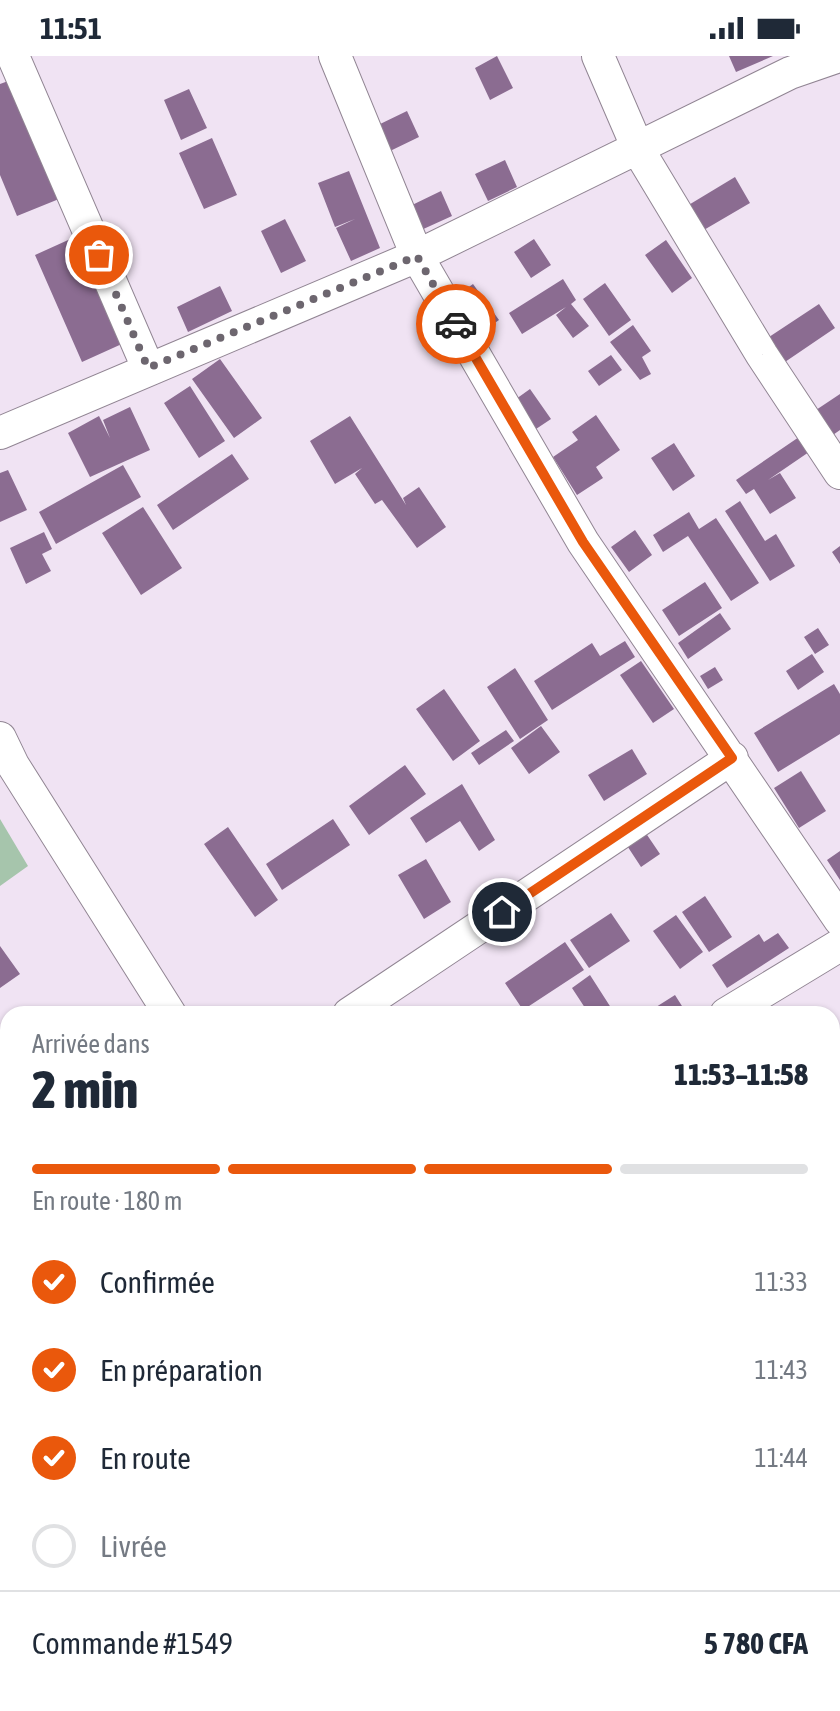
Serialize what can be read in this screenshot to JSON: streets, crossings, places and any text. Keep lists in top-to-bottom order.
{
  "page": {
    "status": "11:51",
    "heading": ["2 min", "Arrivée dans", "11:53–11:58"],
    "panel": ["Commande #1549", "5 780 CFA"],
    "bar": "En route · 180 m",
    "list": [
      ["Confirmée", "11:33"],
      ["En préparation", "11:43"],
      ["En route", "11:44"],
      "Livrée"
    ]
  }
}
